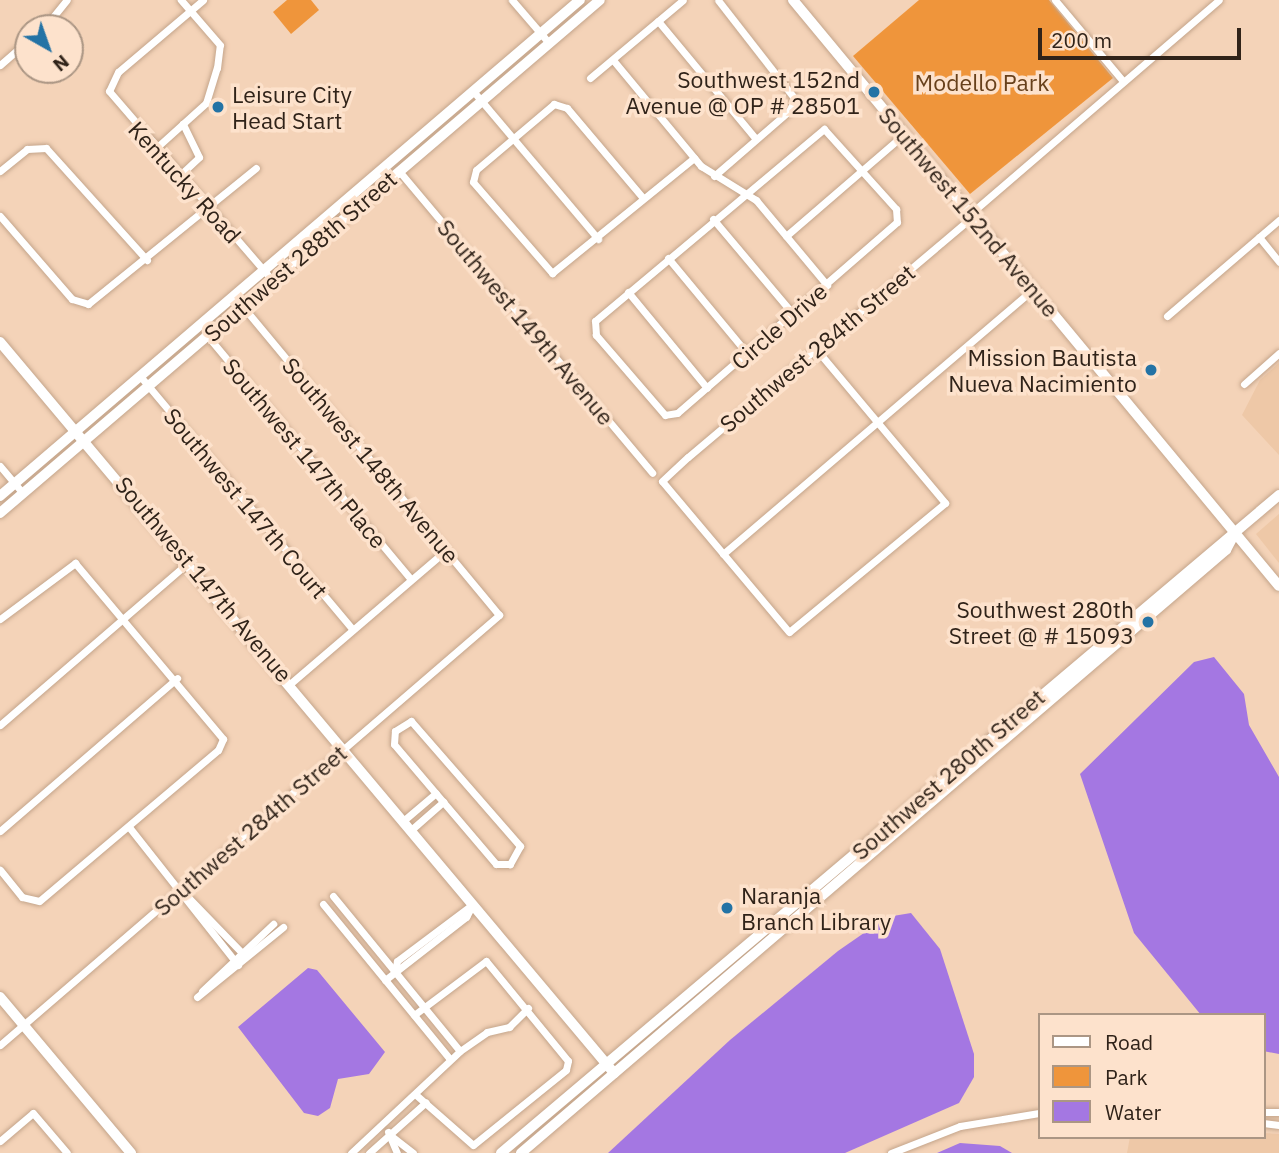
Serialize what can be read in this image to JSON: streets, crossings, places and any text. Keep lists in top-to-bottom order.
{
  "streets": {
    "street": [
      "Kentucky Road",
      "Southwest 152nd Avenue",
      "Southwest 288th Street",
      "Southwest 149th Avenue",
      "Circle Drive",
      "Southwest 284th Street",
      "Southwest 147th Place",
      "Southwest 148th Avenue",
      "Southwest 147th Court",
      "Southwest 147th Avenue",
      "Southwest 280th Street"
    ]
  },
  "crossings": [
    ["Kentucky Road", "Southwest 288th Street"],
    ["Southwest 152nd Avenue", "Southwest 284th Street"],
    ["Southwest 152nd Avenue", "Southwest 280th Street"],
    ["Southwest 288th Street", "Southwest 149th Avenue"],
    ["Southwest 288th Street", "Southwest 147th Place"],
    ["Southwest 288th Street", "Southwest 148th Avenue"],
    ["Southwest 288th Street", "Southwest 147th Court"],
    ["Southwest 288th Street", "Southwest 147th Avenue"],
    ["Southwest 284th Street", "Southwest 148th Avenue"],
    ["Southwest 284th Street", "Southwest 147th Avenue"],
    ["Southwest 147th Avenue", "Southwest 280th Street"]
  ],
  "parks": ["Modello Park"],
  "places": [
    "Southwest 152nd Avenue @ OP # 28501",
    "Leisure City Head Start",
    "Mission Bautista Nueva Nacimiento",
    "Southwest 280th Street @ # 15093",
    "Naranja Branch Library"
  ],
  "legend": ["Road", "Park", "Water"],
  "scale_bar": "200 m",
  "north": "bottom right"
}
